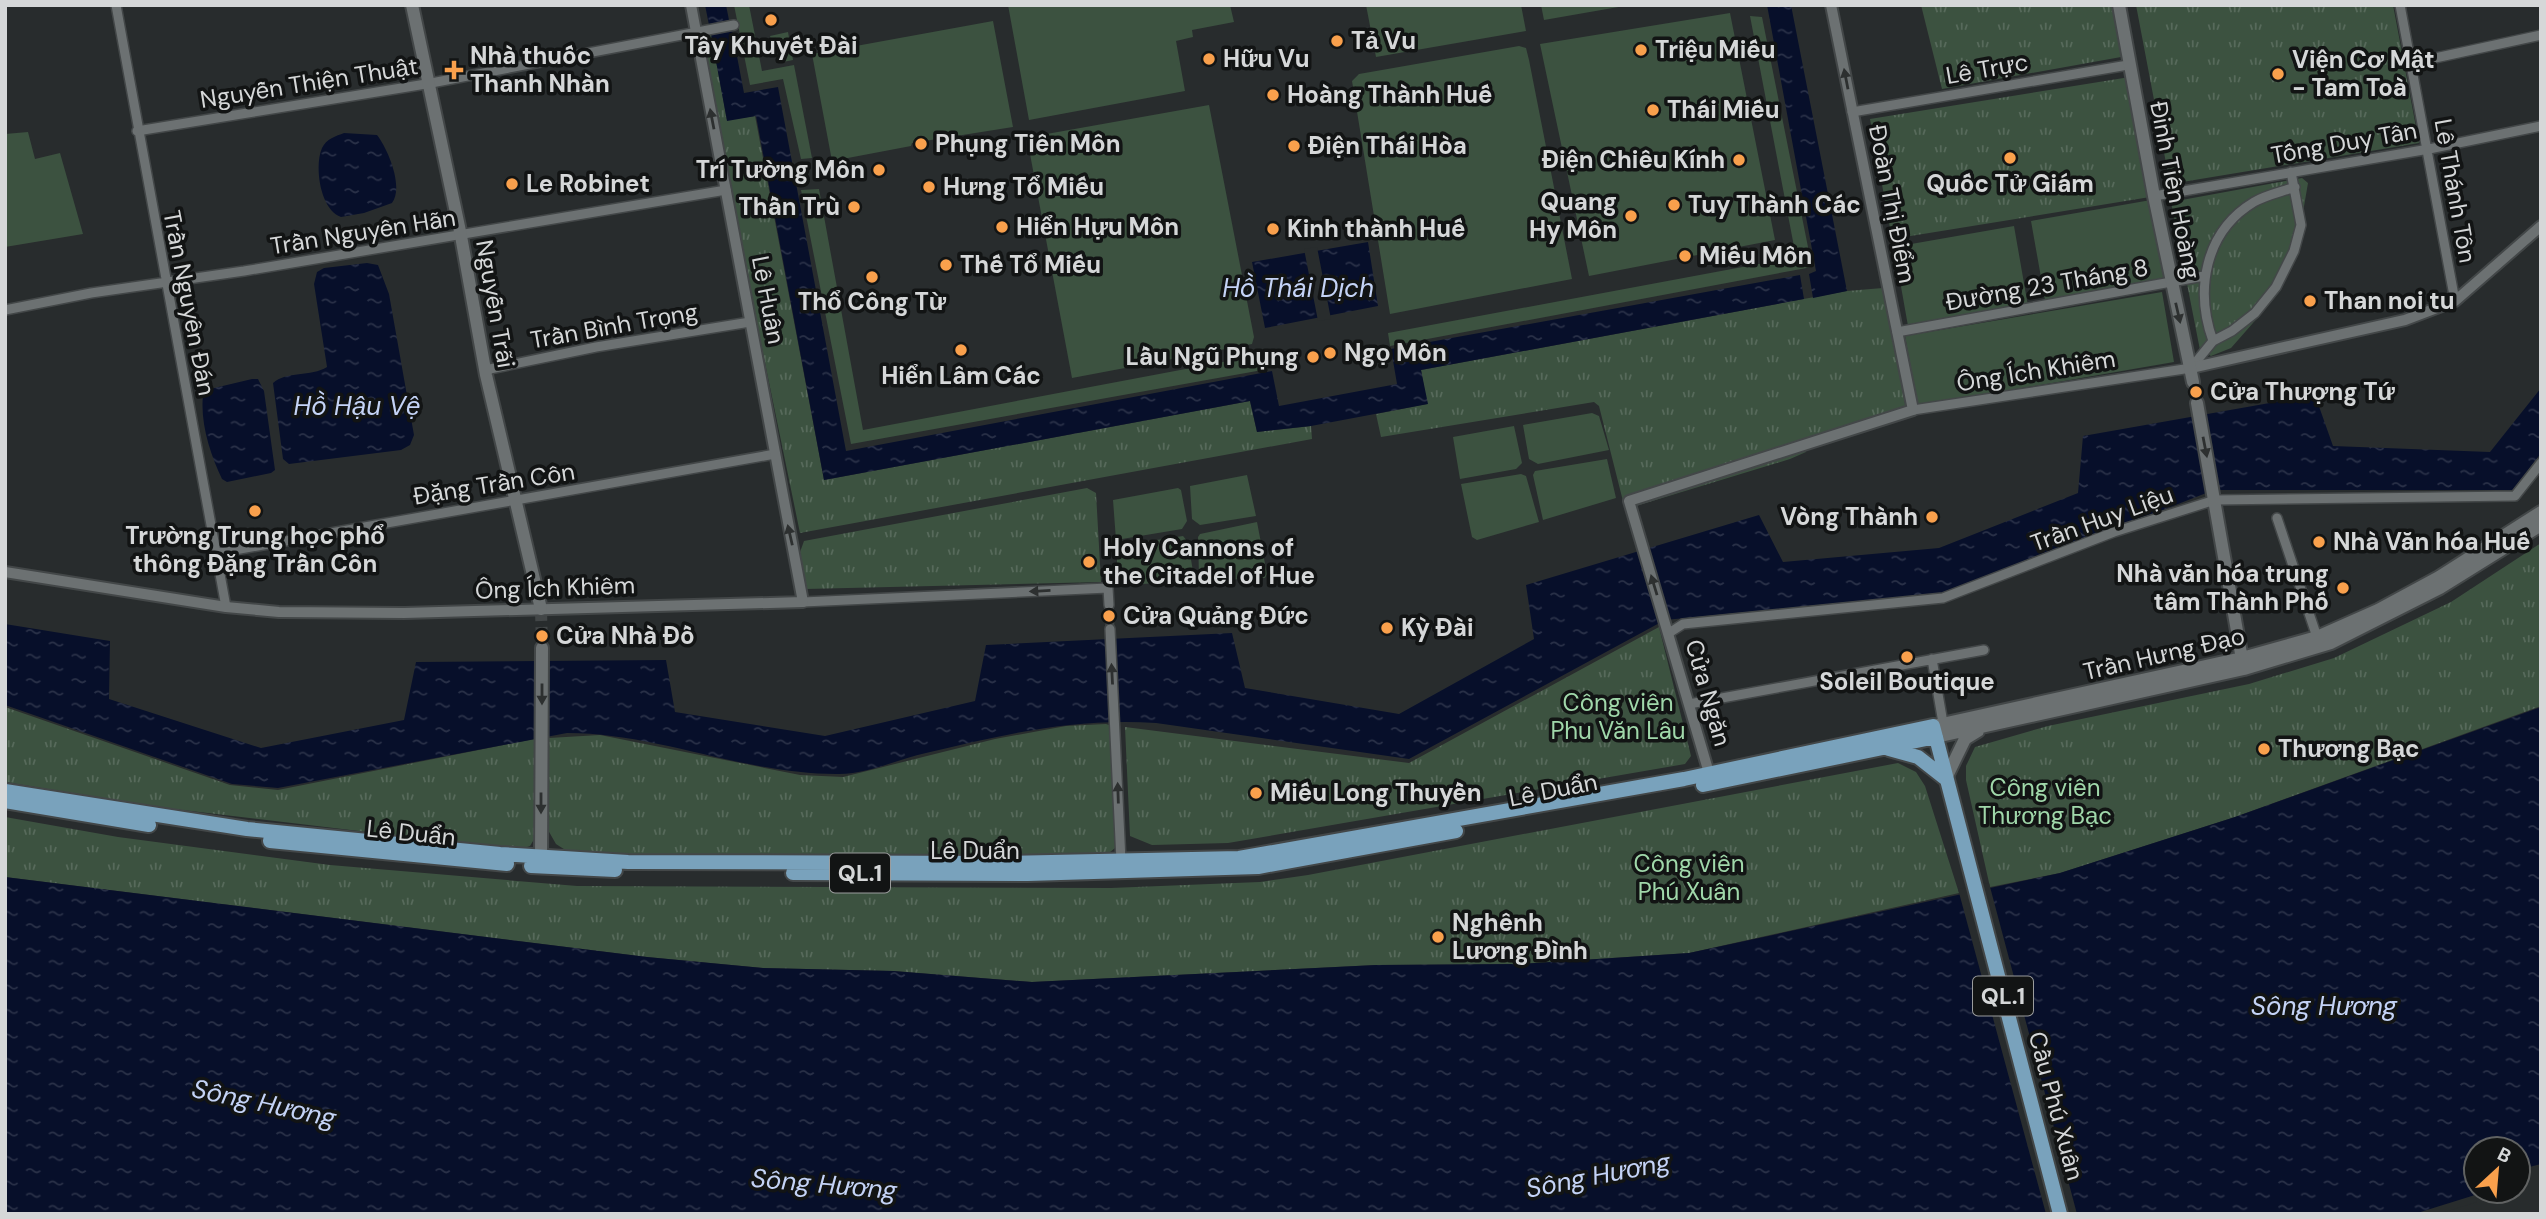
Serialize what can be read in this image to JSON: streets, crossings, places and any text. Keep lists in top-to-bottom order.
{
  "streets": {
    "main road": [
      "Đinh Tiên Hoàng",
      "Nguyễn Trãi",
      "Trần Hưng Đạo",
      "Lê Duẩn",
      "QL.1",
      "Cầu Phú Xuân"
    ],
    "street": [
      "Lê Trực",
      "Nguyễn Thiện Thuật",
      "Tống Duy Tân",
      "Lê Thánh Tôn",
      "Đoàn Thị Điểm",
      "Trần Nguyên Hãn",
      "Đường 23 Tháng 8",
      "Lê Huân",
      "Trần Nguyên Đán",
      "Trần Bình Trọng",
      "Ông Ích Khiêm",
      "Đặng Trần Côn",
      "Trần Huy Liệu",
      "Cửa Ngăn"
    ]
  },
  "crossings": [
    ["Lê Trực", "Đinh Tiên Hoàng"],
    ["Lê Trực", "Đoàn Thị Điểm"],
    ["Nguyễn Thiện Thuật", "Lê Huân"],
    ["Nguyễn Thiện Thuật", "Trần Nguyên Đán"],
    ["Nguyễn Thiện Thuật", "Nguyễn Trãi"],
    ["Tống Duy Tân", "Đinh Tiên Hoàng"],
    ["Tống Duy Tân", "Lê Thánh Tôn"],
    ["Đinh Tiên Hoàng", "Đường 23 Tháng 8"],
    ["Đinh Tiên Hoàng", "Ông Ích Khiêm"],
    ["Lê Thánh Tôn", "Ông Ích Khiêm"],
    ["Đoàn Thị Điểm", "Đường 23 Tháng 8"],
    ["Đoàn Thị Điểm", "Ông Ích Khiêm"],
    ["Trần Nguyên Hãn", "Lê Huân"],
    ["Trần Nguyên Hãn", "Trần Nguyên Đán"],
    ["Trần Nguyên Hãn", "Nguyễn Trãi"],
    ["Lê Huân", "Trần Bình Trọng"],
    ["Lê Huân", "Ông Ích Khiêm"],
    ["Lê Huân", "Đặng Trần Côn"],
    ["Trần Nguyên Đán", "Ông Ích Khiêm"],
    ["Trần Nguyên Đán", "Đặng Trần Côn"],
    ["Nguyễn Trãi", "Trần Bình Trọng"],
    ["Nguyễn Trãi", "Ông Ích Khiêm"],
    ["Nguyễn Trãi", "Đặng Trần Côn"],
    ["Ông Ích Khiêm", "Cửa Ngăn"],
    ["Trần Huy Liệu", "Cửa Ngăn"],
    ["Trần Hưng Đạo", "Lê Duẩn"],
    ["Trần Hưng Đạo", "Cầu Phú Xuân"],
    ["Cửa Ngăn", "Lê Duẩn"],
    ["Lê Duẩn", "QL.1"],
    ["Lê Duẩn", "Cầu Phú Xuân"],
    ["QL.1", "Cầu Phú Xuân"]
  ],
  "one_way": ["Lê Huân", "Cửa Ngăn"],
  "water": ["Hồ Thái Dịch", "Hồ Hậu Vệ", "Sông Hương"],
  "parks": ["Công viên Phu Văn Lâu", "Công viên Thương Bạc", "Công viên Phú Xuân"],
  "places": {
    "other": [
      "Tây Khuyết Đài",
      "Tả Vu",
      "Triệu Miếu",
      "Hữu Vu",
      "Viện Cơ Mật - Tam Toà",
      "Hoàng Thành Huế",
      "Thái Miếu",
      "Phụng Tiên Môn",
      "Điện Thái Hòa",
      "Quốc Tử Giám",
      "Điện Chiêu Kính",
      "Trí Tường Môn",
      "Le Robinet",
      "Hưng Tổ Miếu",
      "Tuy Thành Các",
      "Thần Trù",
      "Quang Hy Môn",
      "Hiển Hựu Môn",
      "Kinh thành Huế",
      "Miếu Môn",
      "Thế Tổ Miếu",
      "Thổ Công Từ",
      "Than noi tu",
      "Hiển Lâm Các",
      "Ngọ Môn",
      "Lầu Ngũ Phụng",
      "Cửa Thượng Tứ",
      "Trường Trung học phổ thông Đặng Trần Côn",
      "Vòng Thành",
      "Nhà Văn hóa Huế",
      "Holy Cannons of the Citadel of Hue",
      "Nhà văn hóa trung tâm Thành Phố",
      "Cửa Quảng Đức",
      "Kỳ Đài",
      "Cửa Nhà Đồ",
      "Soleil Boutique",
      "Thương Bạc",
      "Miếu Long Thuyền",
      "Nghênh Lương Đình"
    ],
    "health": ["Nhà thuốc Thanh Nhàn"]
  },
  "north": "top right"
}
